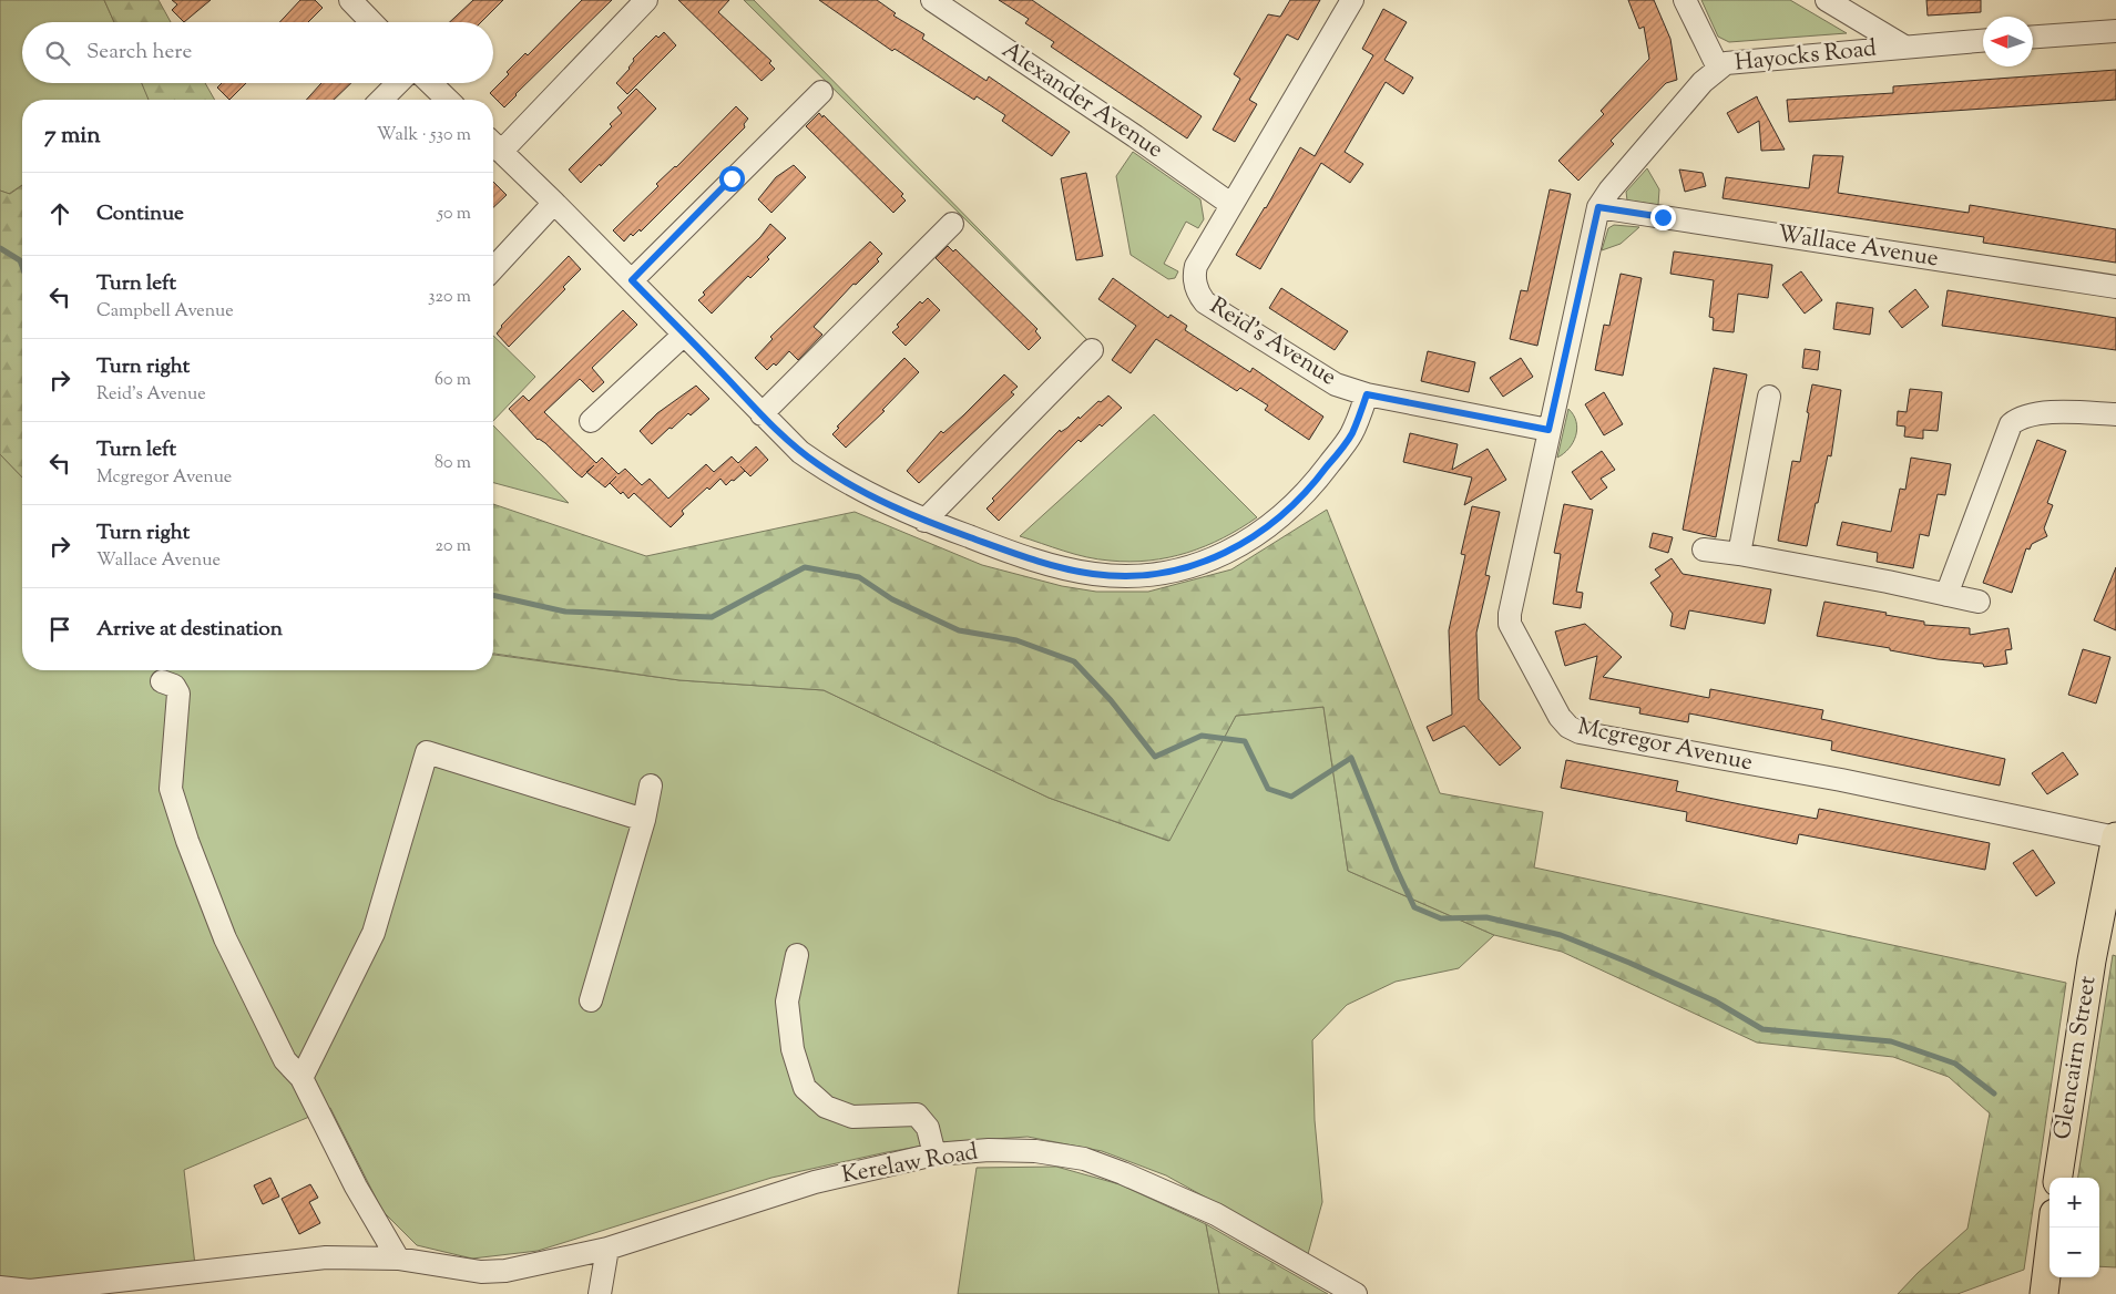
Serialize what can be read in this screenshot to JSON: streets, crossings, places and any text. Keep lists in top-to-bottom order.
{
  "streets": {
    "main road": ["Glencairn Street"],
    "street": [
      "Hayocks Road",
      "Alexander Avenue",
      "Wallace Avenue",
      "Reid's Avenue",
      "Mcgregor Avenue",
      "Kerelaw Road"
    ]
  },
  "crossings": [
    ["Hayocks Road", "Mcgregor Avenue"],
    ["Alexander Avenue", "Reid's Avenue"],
    ["Wallace Avenue", "Mcgregor Avenue"],
    ["Reid's Avenue", "Mcgregor Avenue"],
    ["Mcgregor Avenue", "Glencairn Street"]
  ],
  "north": "left",
  "page": {
    "search": "Search here",
    "heading": ["7 min", "Walk · 530 m"],
    "list": [
      ["Continue", "50 m"],
      ["Turn left", "Campbell Avenue", "320 m"],
      ["Turn right", "Reid's Avenue", "60 m"],
      ["Turn left", "Mcgregor Avenue", "80 m"],
      ["Turn right", "Wallace Avenue", "20 m"],
      "Arrive at destination"
    ],
    "map_buttons": ["+", "−"]
  }
}
